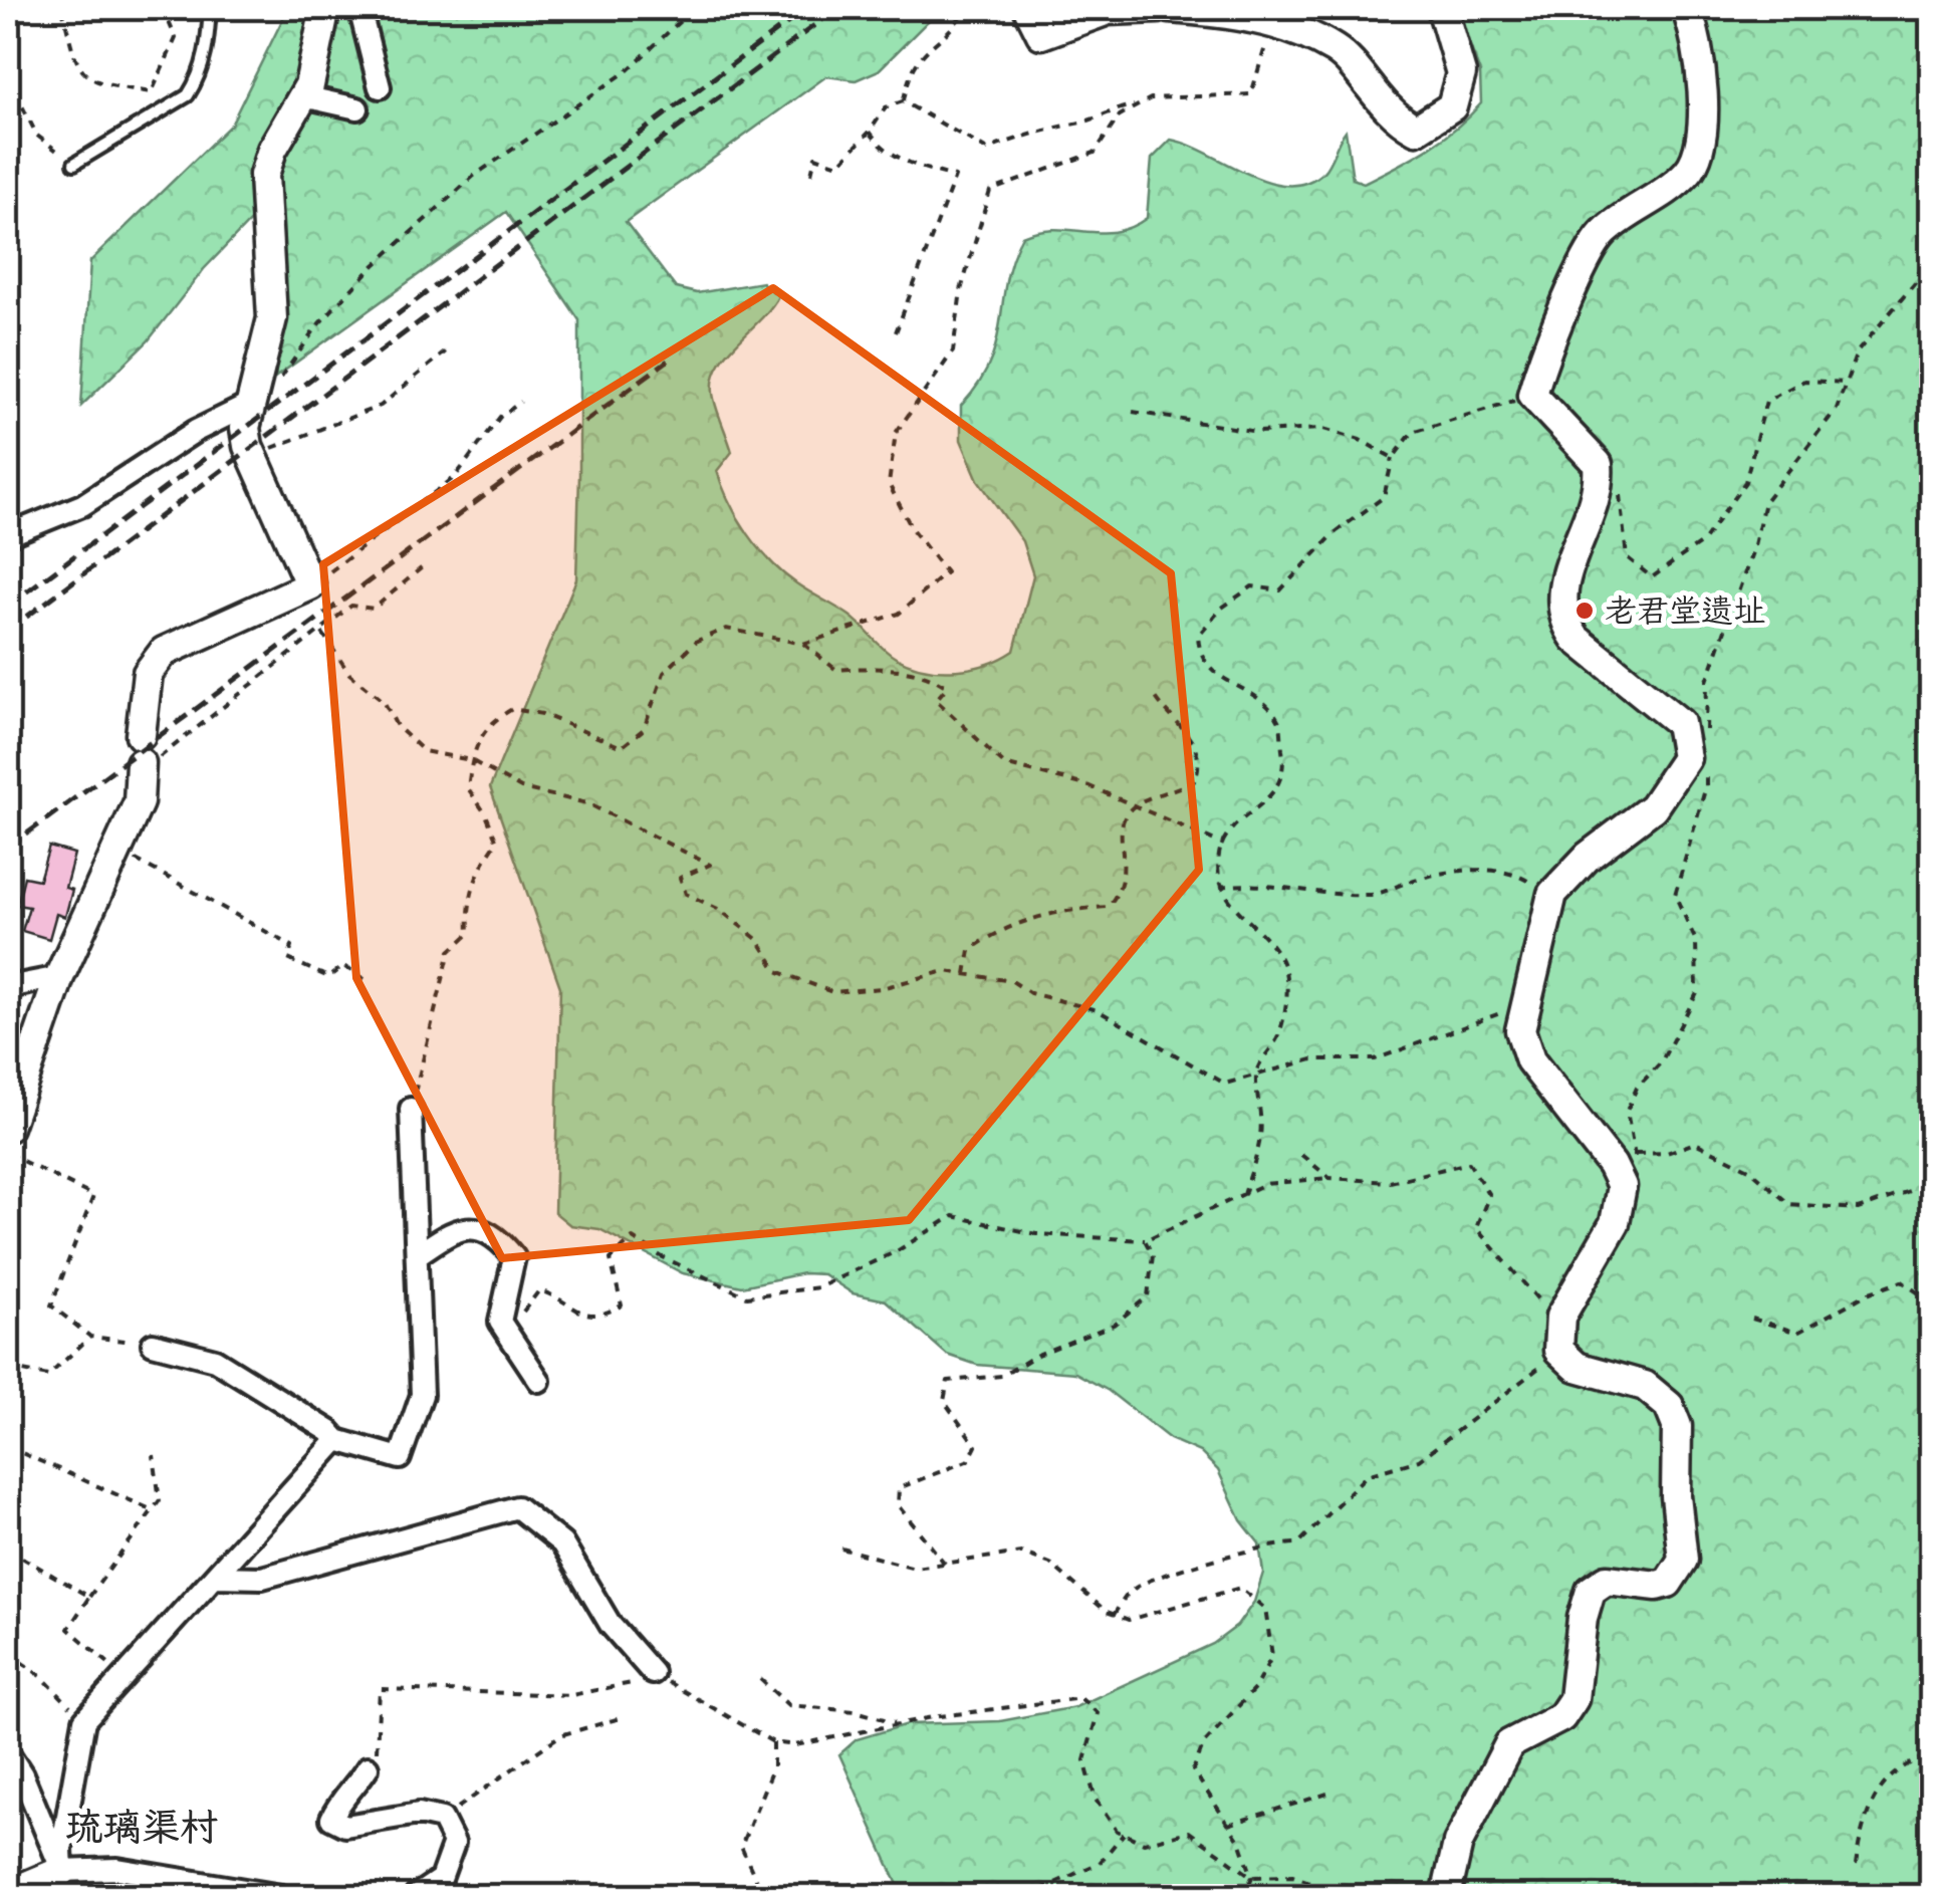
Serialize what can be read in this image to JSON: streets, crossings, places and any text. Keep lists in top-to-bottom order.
{
  "districts": ["琉璃渠村"],
  "places": ["老君堂遗址"]
}
